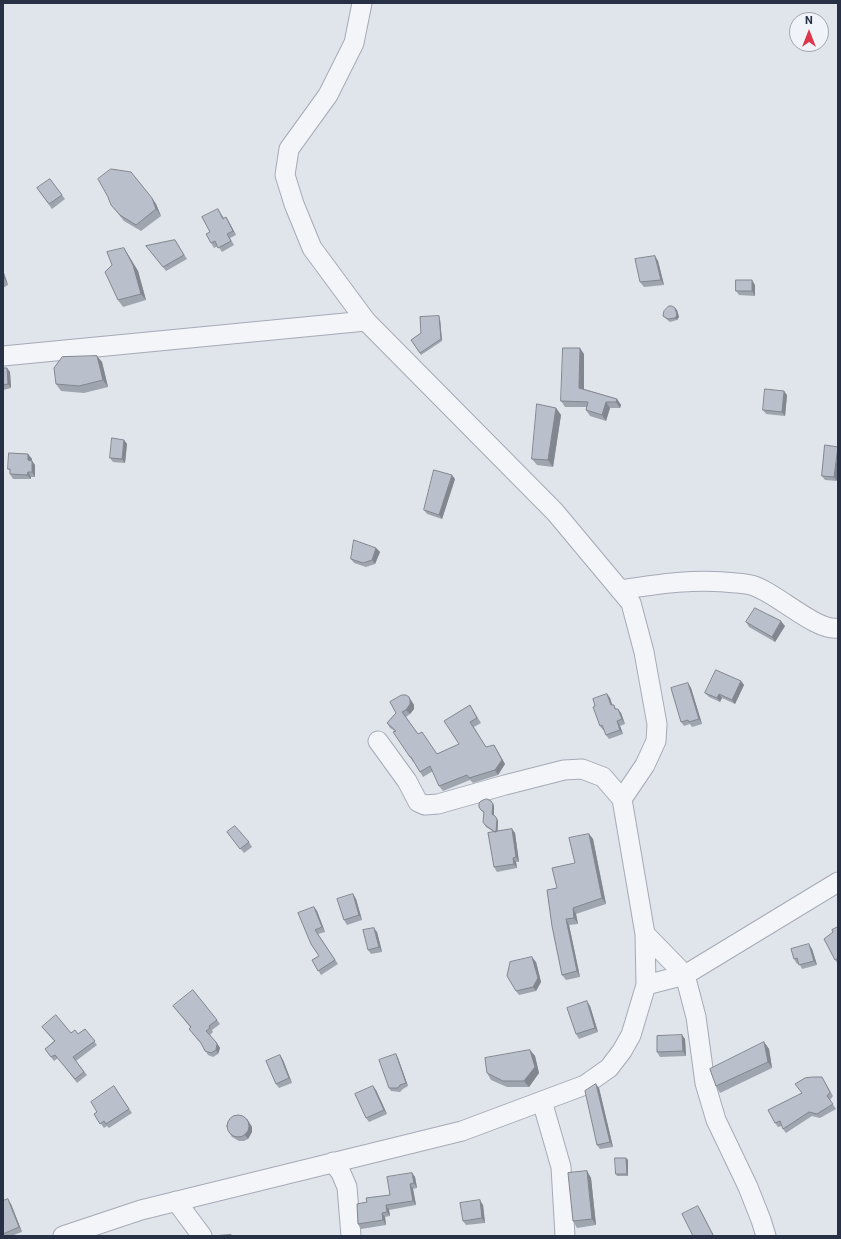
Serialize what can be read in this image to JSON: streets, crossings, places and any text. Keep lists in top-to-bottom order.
{
  "north": "top"
}
